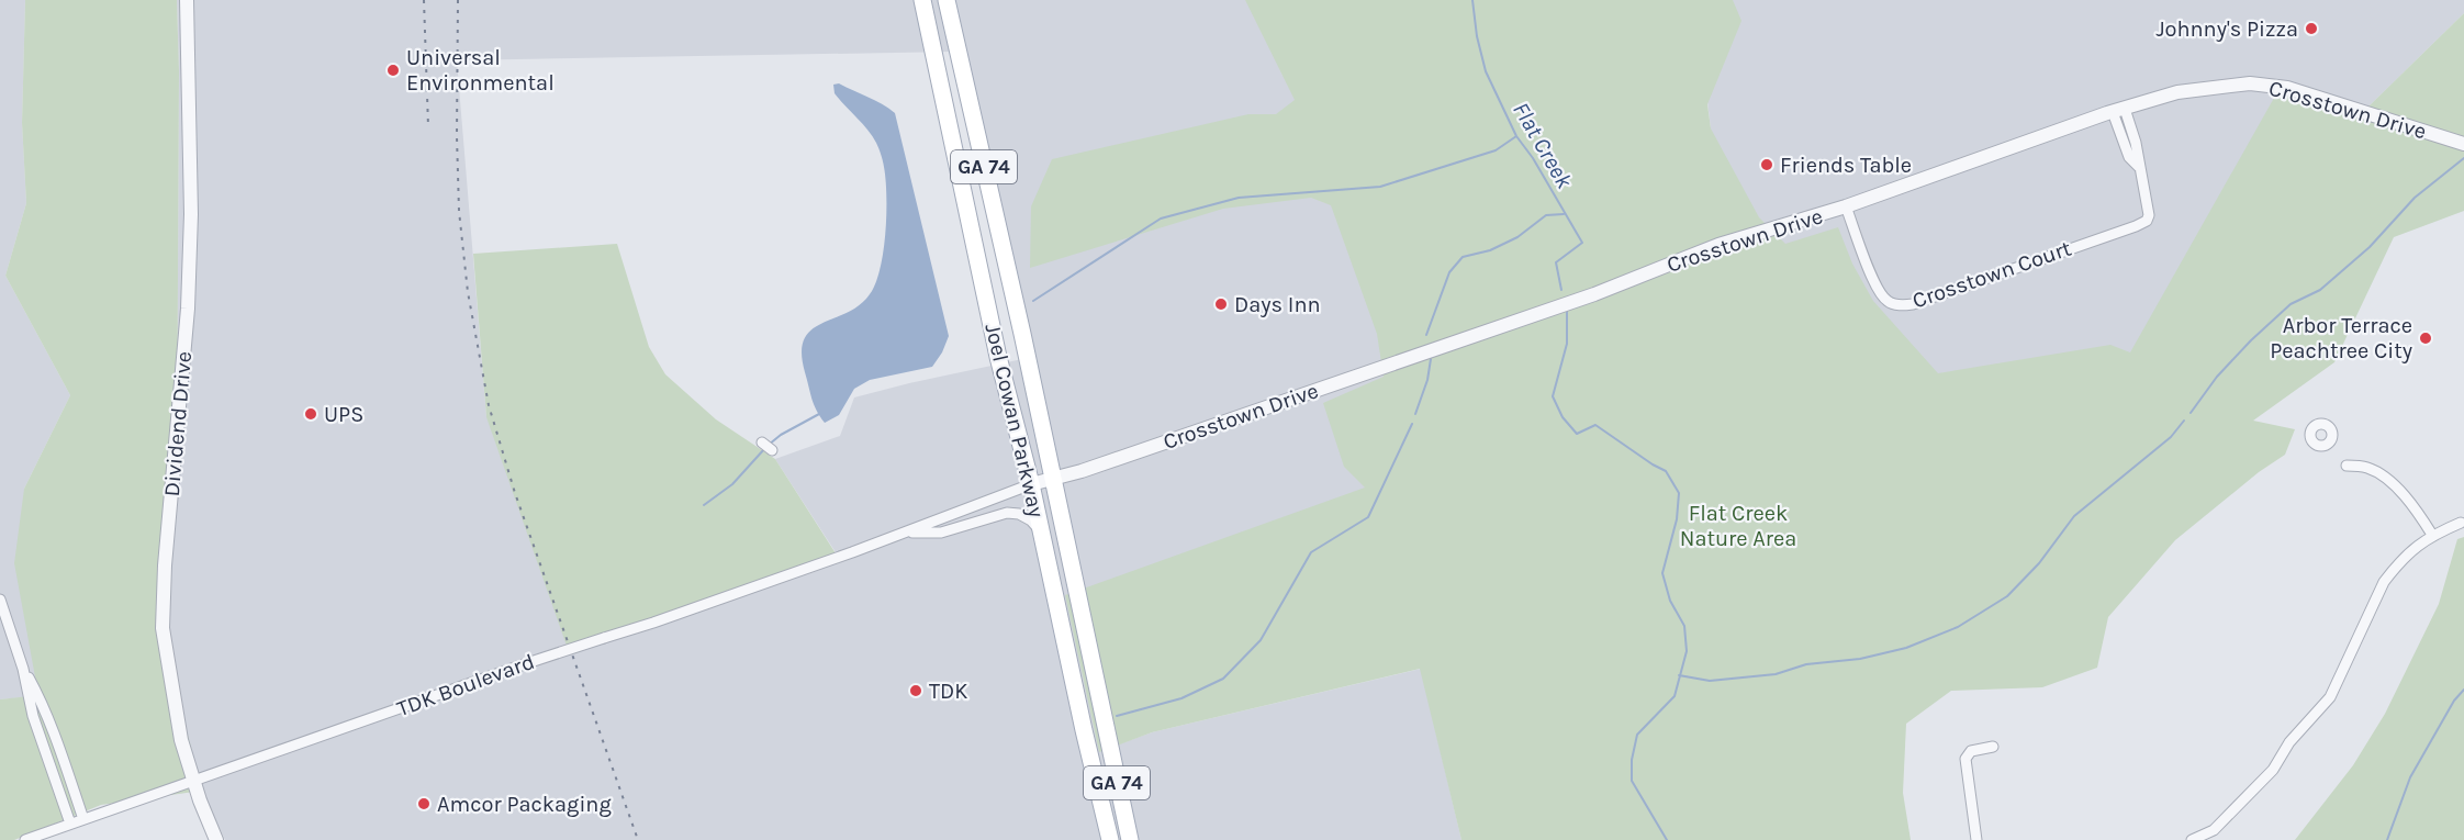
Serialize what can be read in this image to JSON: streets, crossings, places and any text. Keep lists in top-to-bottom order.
{
  "streets": {
    "main road": ["GA 74", "Joel Cowan Parkway"],
    "street": [
      "Crosstown Drive",
      "Crosstown Court",
      "Dividend Drive",
      "TDK Boulevard"
    ]
  },
  "crossings": [
    ["Crosstown Drive", "Crosstown Court"],
    ["Crosstown Drive", "Joel Cowan Parkway"],
    ["Crosstown Drive", "TDK Boulevard"],
    ["Joel Cowan Parkway", "TDK Boulevard"],
    ["Dividend Drive", "TDK Boulevard"]
  ],
  "water": ["Flat Creek"],
  "parks": ["Flat Creek Nature Area"],
  "places": [
    "Johnny's Pizza",
    "Universal Environmental",
    "Friends Table",
    "Days Inn",
    "Arbor Terrace Peachtree City",
    "UPS",
    "TDK",
    "Amcor Packaging"
  ]
}
